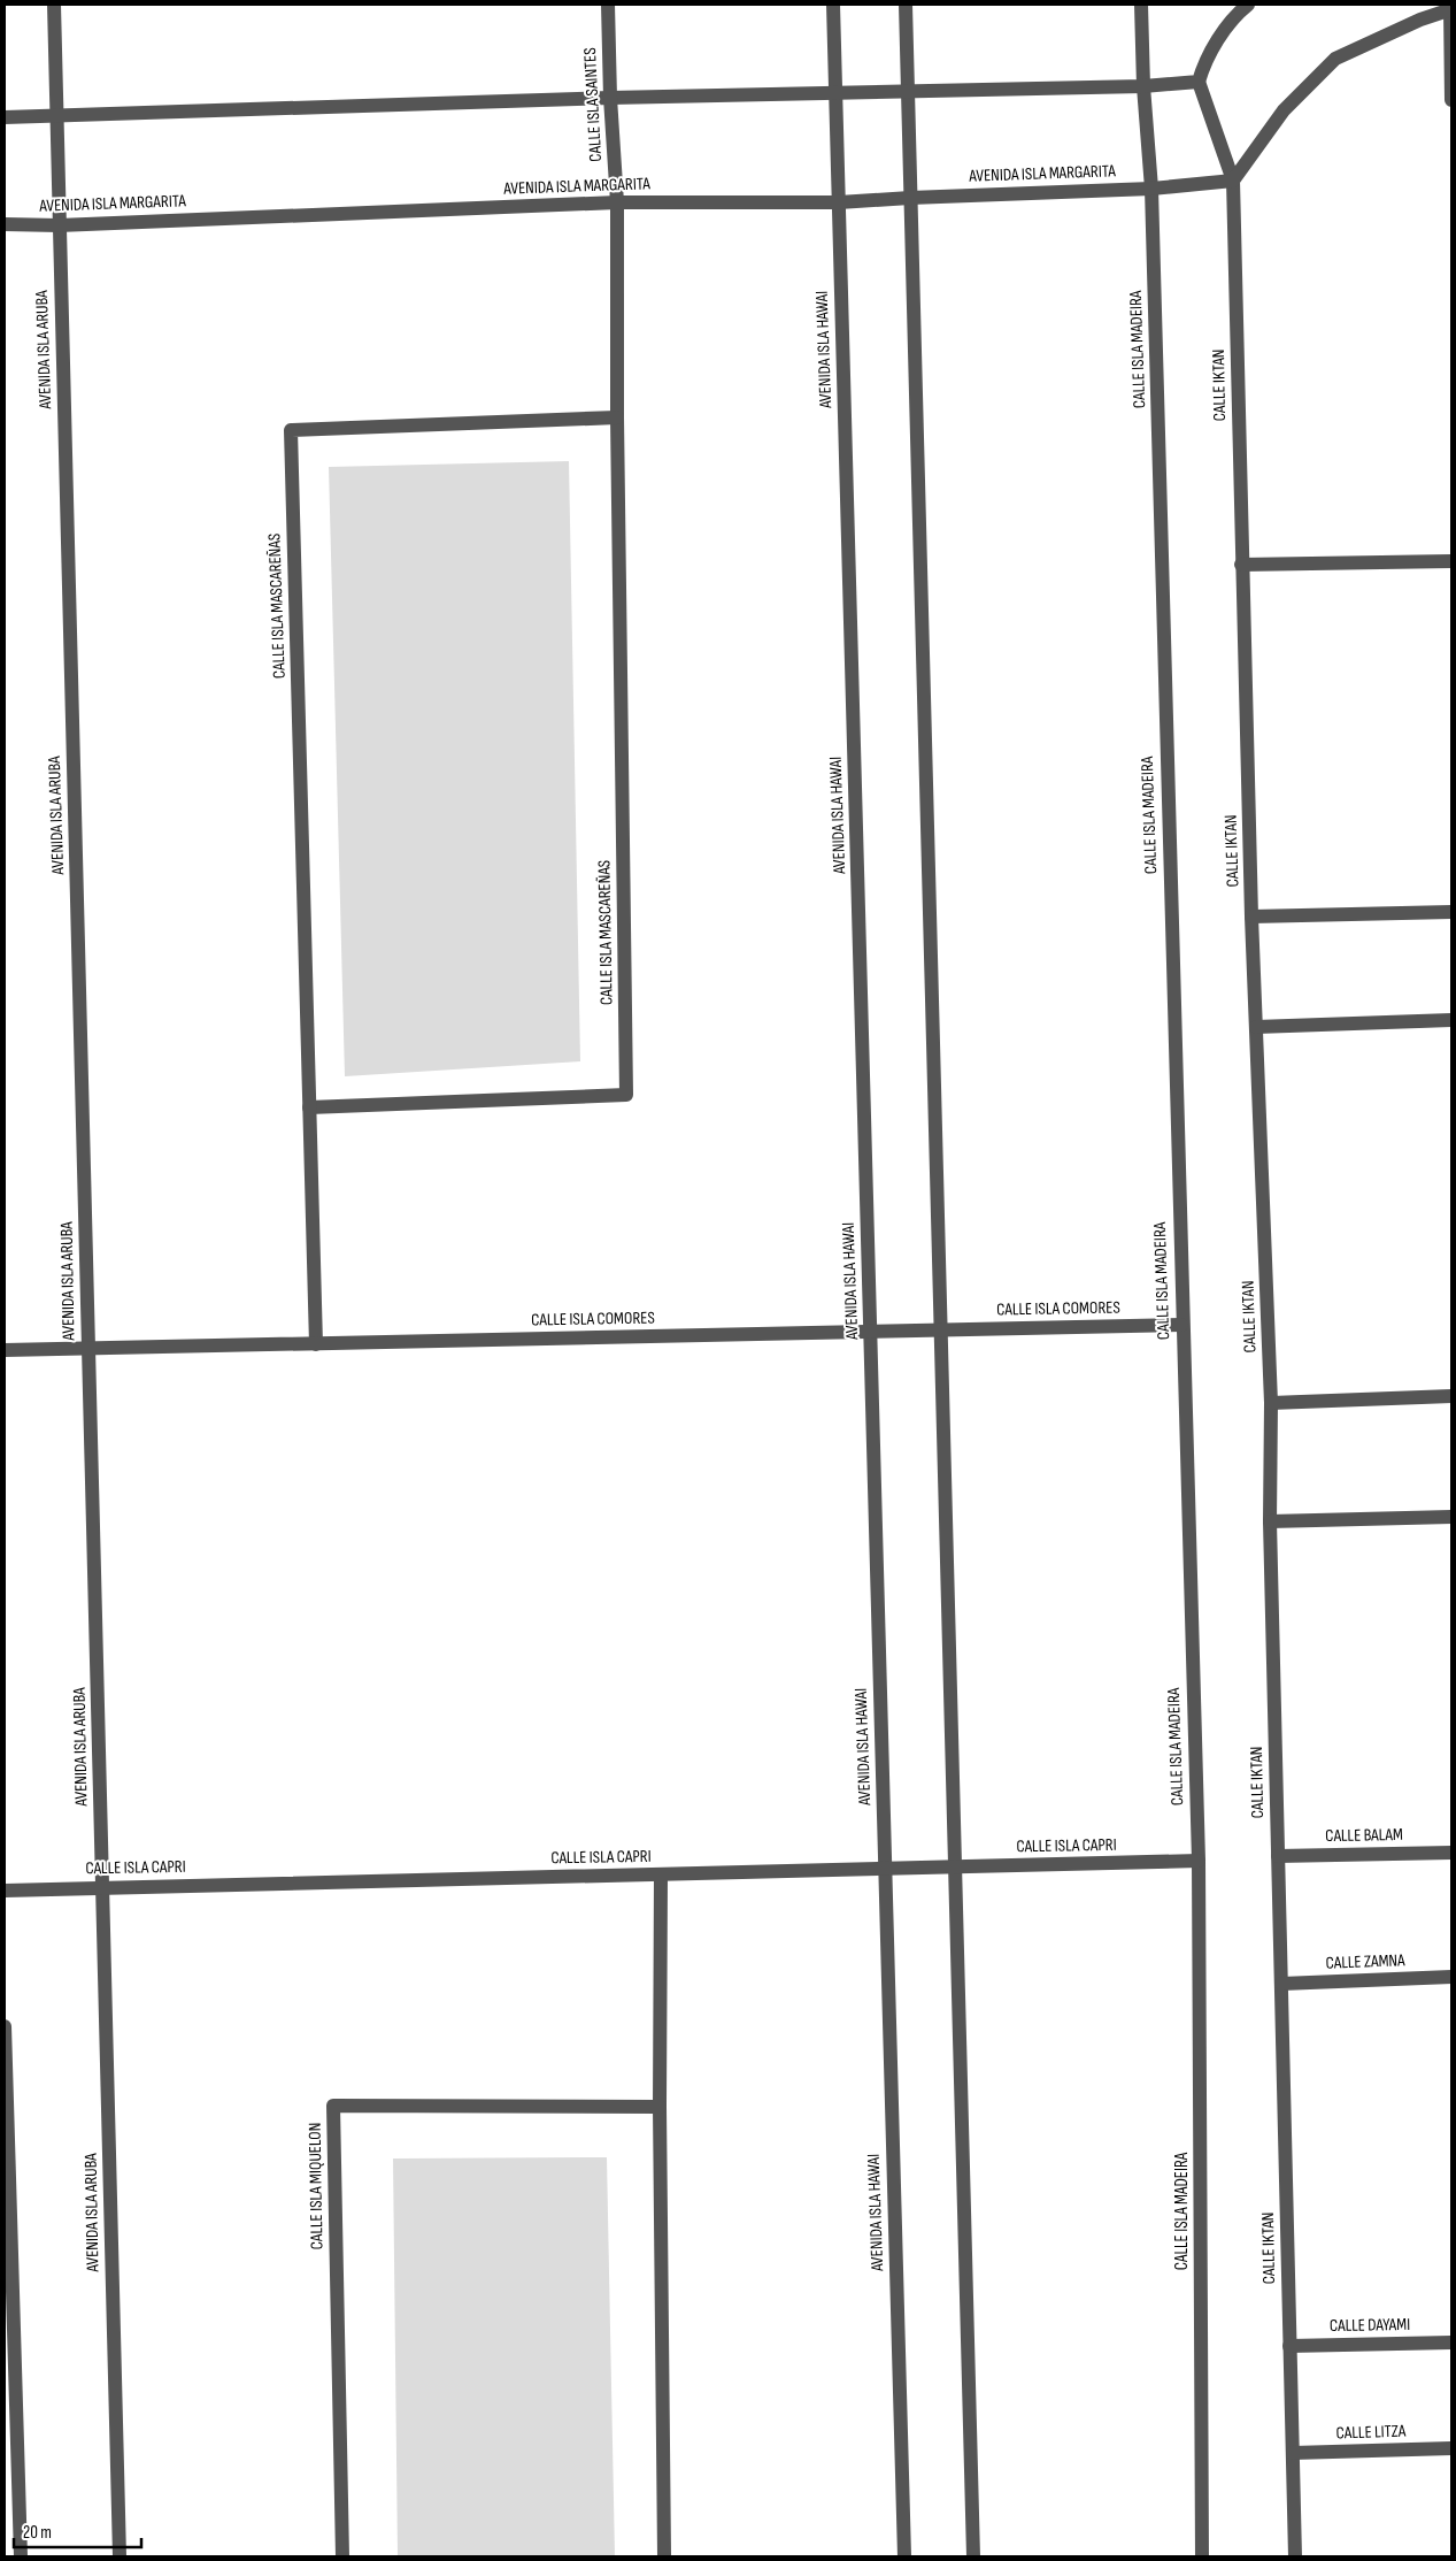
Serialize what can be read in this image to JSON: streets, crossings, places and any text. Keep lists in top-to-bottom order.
{
  "streets": {
    "street": [
      "CALLE ISLA SAINTES",
      "AVENIDA ISLA MARGARITA",
      "AVENIDA ISLA ARUBA",
      "AVENIDA ISLA HAWAI",
      "CALLE ISLA MADEIRA",
      "CALLE IKTAN",
      "CALLE ISLA MASCAREÑAS",
      "CALLE ISLA COMORES",
      "CALLE BALAM",
      "CALLE ISLA CAPRI",
      "CALLE ZAMNA",
      "CALLE ISLA MIQUELON",
      "CALLE DAYAMI",
      "CALLE LITZA"
    ]
  },
  "crossings": [
    ["CALLE ISLA SAINTES", "AVENIDA ISLA MARGARITA"],
    ["CALLE ISLA SAINTES", "CALLE ISLA MASCAREÑAS"],
    ["AVENIDA ISLA MARGARITA", "AVENIDA ISLA ARUBA"],
    ["AVENIDA ISLA MARGARITA", "AVENIDA ISLA HAWAI"],
    ["AVENIDA ISLA MARGARITA", "CALLE ISLA MADEIRA"],
    ["AVENIDA ISLA MARGARITA", "CALLE IKTAN"],
    ["AVENIDA ISLA MARGARITA", "CALLE ISLA MASCAREÑAS"],
    ["AVENIDA ISLA ARUBA", "CALLE ISLA COMORES"],
    ["AVENIDA ISLA ARUBA", "CALLE ISLA CAPRI"],
    ["AVENIDA ISLA HAWAI", "CALLE ISLA COMORES"],
    ["AVENIDA ISLA HAWAI", "CALLE ISLA CAPRI"],
    ["CALLE ISLA MADEIRA", "CALLE ISLA COMORES"],
    ["CALLE ISLA MADEIRA", "CALLE ISLA CAPRI"],
    ["CALLE IKTAN", "CALLE BALAM"],
    ["CALLE IKTAN", "CALLE ZAMNA"],
    ["CALLE IKTAN", "CALLE DAYAMI"],
    ["CALLE IKTAN", "CALLE LITZA"],
    ["CALLE ISLA MASCAREÑAS", "CALLE ISLA COMORES"]
  ],
  "scale_bar": "20 m"
}
